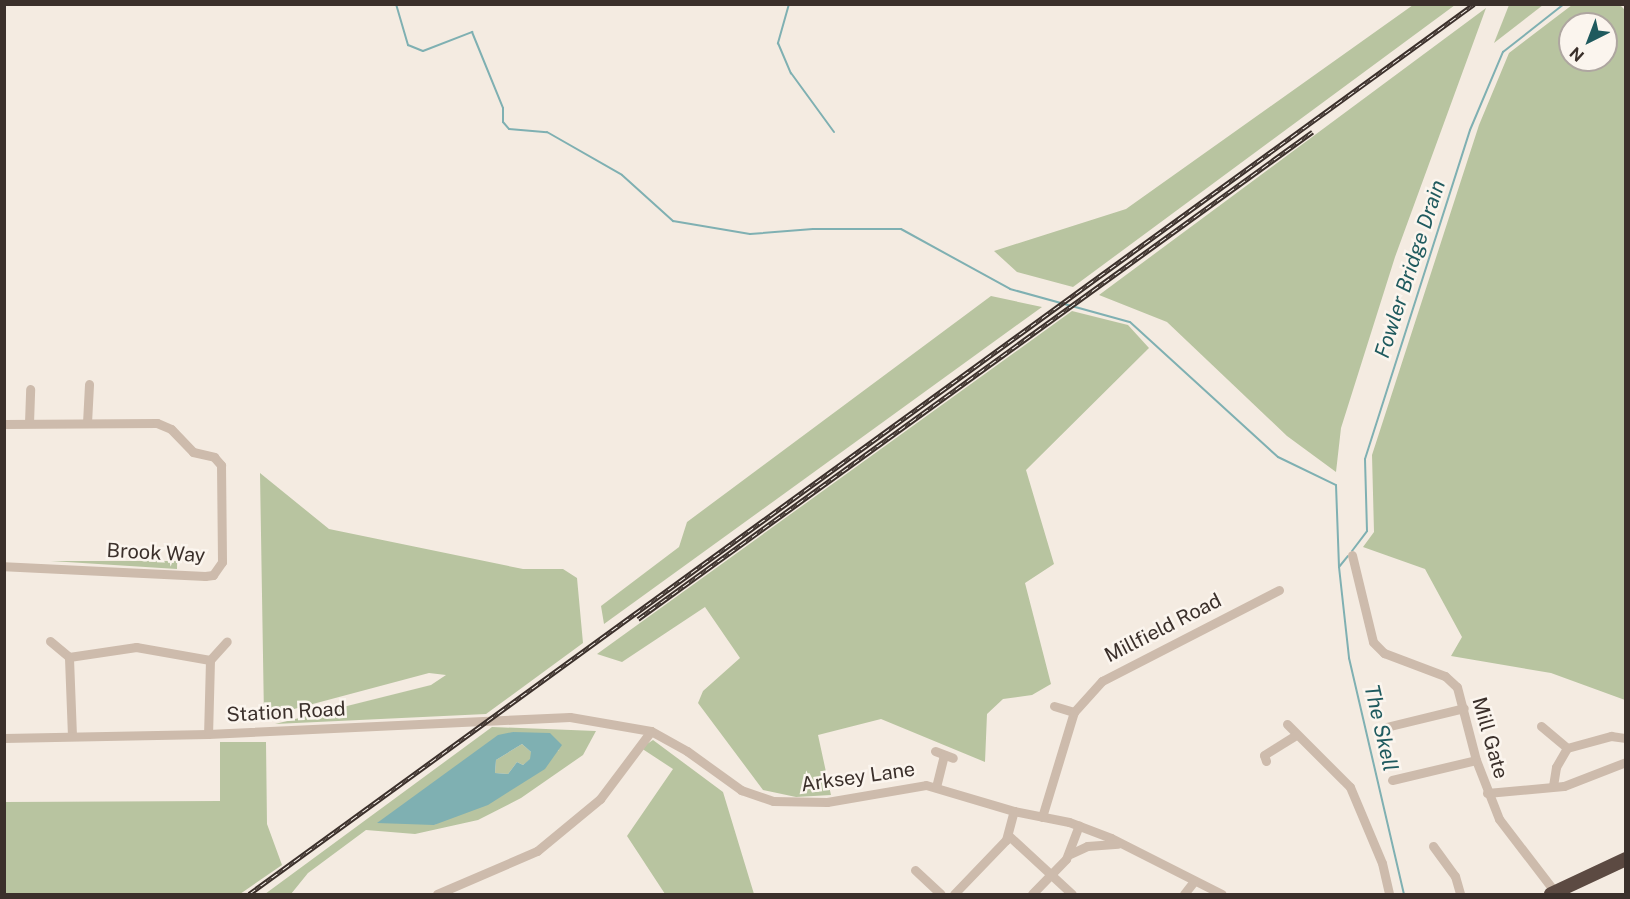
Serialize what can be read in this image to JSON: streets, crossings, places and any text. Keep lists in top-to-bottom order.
{
  "streets": {
    "street": [
      "Brook Way",
      "Millfield Road",
      "Station Road",
      "Mill Gate",
      "Arksey Lane"
    ]
  },
  "crossings": [
    ["Millfield Road", "Arksey Lane"],
    ["Station Road", "Arksey Lane"]
  ],
  "water": ["Fowler Bridge Drain", "The Skell"],
  "north": "bottom left"
}
